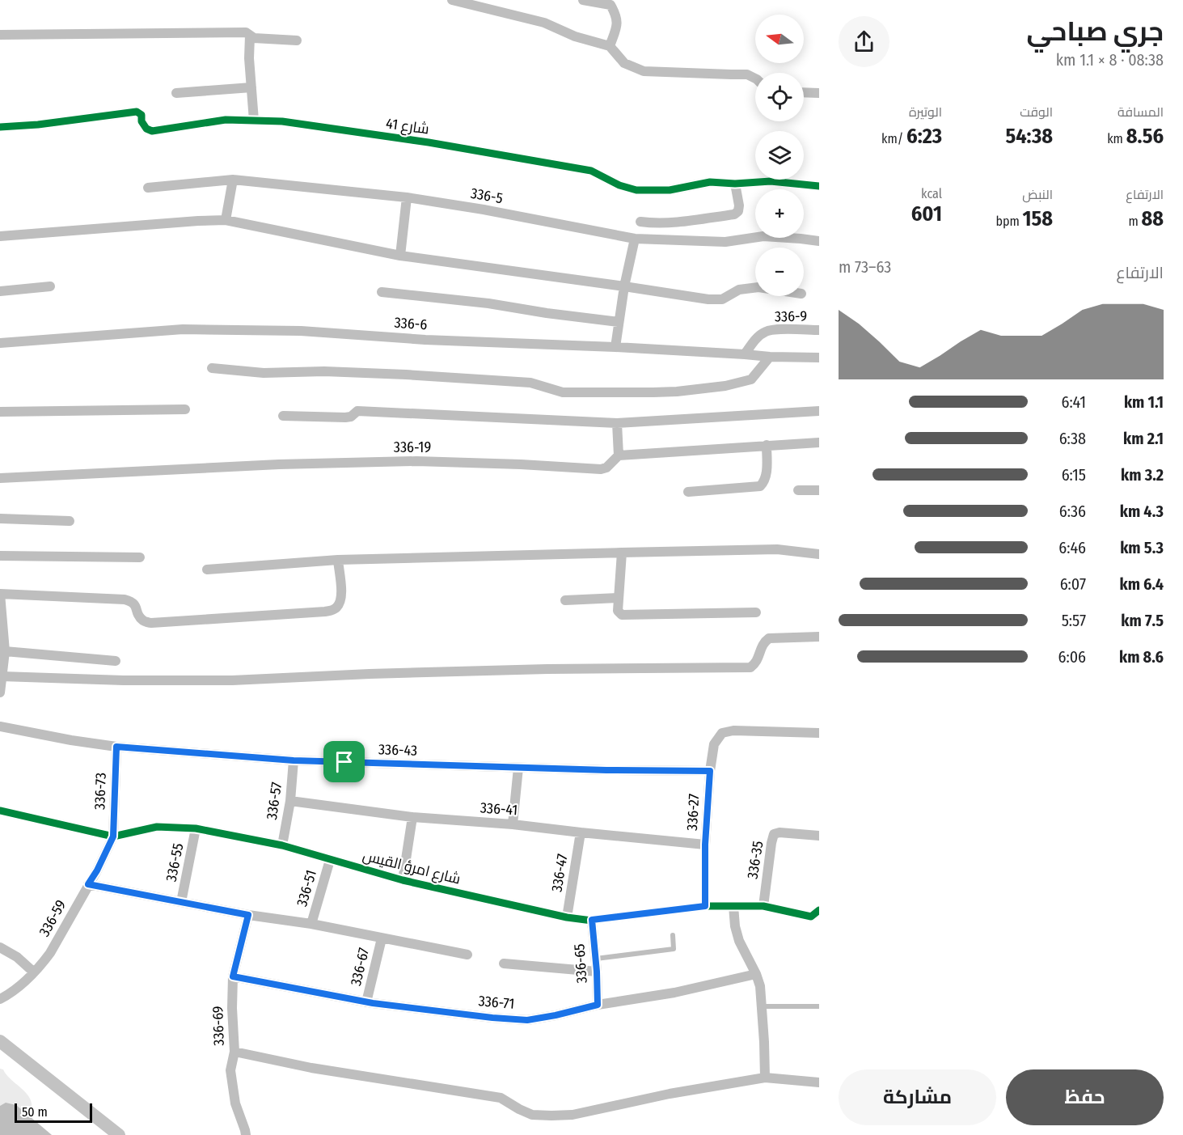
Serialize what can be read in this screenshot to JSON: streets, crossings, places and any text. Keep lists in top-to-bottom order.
{
  "streets": {
    "street": [
      "شارع 41",
      "336-5",
      "336-9",
      "336-6",
      "336-19",
      "336-43",
      "336-73",
      "336-57",
      "336-41",
      "336-27",
      "336-35",
      "336-55",
      "شارع امرؤ القيس",
      "336-47",
      "336-51",
      "336-59",
      "336-65",
      "336-67",
      "336-71",
      "336-69"
    ]
  },
  "crossings": [
    ["336-9", "336-6"],
    ["336-43", "336-73"],
    ["336-43", "336-57"],
    ["336-43", "336-27"],
    ["336-73", "شارع امرؤ القيس"],
    ["336-73", "336-59"],
    ["336-57", "336-41"],
    ["336-57", "شارع امرؤ القيس"],
    ["336-41", "336-27"],
    ["336-41", "336-47"],
    ["336-27", "شارع امرؤ القيس"],
    ["336-35", "شارع امرؤ القيس"],
    ["336-55", "شارع امرؤ القيس"],
    ["شارع امرؤ القيس", "336-47"],
    ["شارع امرؤ القيس", "336-51"],
    ["شارع امرؤ القيس", "336-59"],
    ["شارع امرؤ القيس", "336-65"],
    ["336-65", "336-71"],
    ["336-67", "336-71"],
    ["336-71", "336-69"]
  ],
  "scale_bar": "50 m",
  "north": "left",
  "page": {
    "heading": ["جري صباحي", "08:38 · 8 × 1.1 km"],
    "map_buttons": ["+", "−"],
    "stats": [
      ["المسافة", "8.56 km"],
      ["الوقت", "54:38"],
      ["الوتيرة", "6:23 /km"],
      ["الارتفاع", "88 m"],
      ["النبض", "158 bpm"],
      ["kcal", "601"]
    ],
    "chart": ["الارتفاع", "63–73 m"],
    "list": [
      {
        "name": "1.1 km",
        "note": "6:41"
      },
      {
        "name": "2.1 km",
        "note": "6:38"
      },
      {
        "name": "3.2 km",
        "note": "6:15"
      },
      {
        "name": "4.3 km",
        "note": "6:36"
      },
      {
        "name": "5.3 km",
        "note": "6:46"
      },
      {
        "name": "6.4 km",
        "note": "6:07"
      },
      {
        "name": "7.5 km",
        "note": "5:57"
      },
      {
        "name": "8.6 km",
        "note": "6:06"
      }
    ],
    "buttons": ["حفظ", "مشاركة"],
    "scale": "50 m"
  }
}
